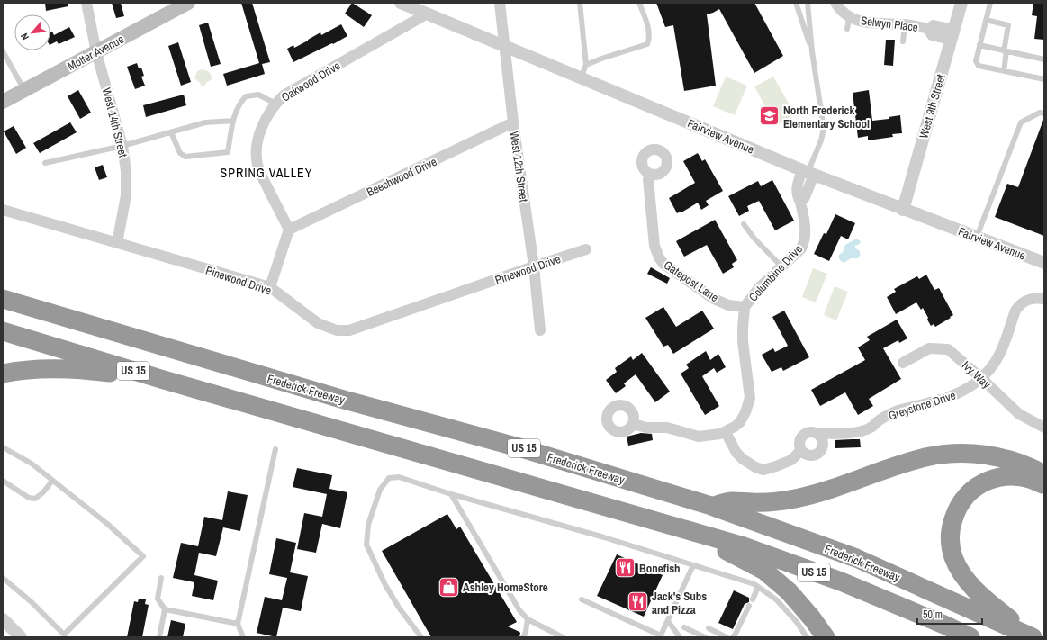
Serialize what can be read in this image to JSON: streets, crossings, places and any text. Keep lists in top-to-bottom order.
{
  "streets": {
    "highway": ["US 15", "Frederick Freeway"],
    "main road": ["Motter Avenue"],
    "street": [
      "Selwyn Place",
      "Oakwood Drive",
      "West 9th Street",
      "West 14th Street",
      "Fairview Avenue",
      "West 12th Street",
      "Beechwood Drive",
      "Pinewood Drive",
      "Columbine Drive",
      "Gatepost Lane",
      "Ivy Way",
      "Greystone Drive"
    ]
  },
  "crossings": [
    ["Selwyn Place", "West 9th Street"],
    ["Motter Avenue", "West 14th Street"],
    ["Oakwood Drive", "Fairview Avenue"],
    ["Oakwood Drive", "Beechwood Drive"],
    ["West 9th Street", "Fairview Avenue"],
    ["West 14th Street", "Pinewood Drive"],
    ["Fairview Avenue", "West 12th Street"],
    ["Fairview Avenue", "Columbine Drive"],
    ["West 12th Street", "Beechwood Drive"],
    ["West 12th Street", "Pinewood Drive"],
    ["Columbine Drive", "Gatepost Lane"],
    ["Ivy Way", "Greystone Drive"]
  ],
  "districts": ["SPRING VALLEY"],
  "places": {
    "school or university": ["North Frederick Elementary School"],
    "restaurant": ["Bonefish", "Jack's Subs and Pizza"],
    "shop": ["Ashley HomeStore"]
  },
  "scale_bar": "50 m",
  "north": "bottom left"
}
